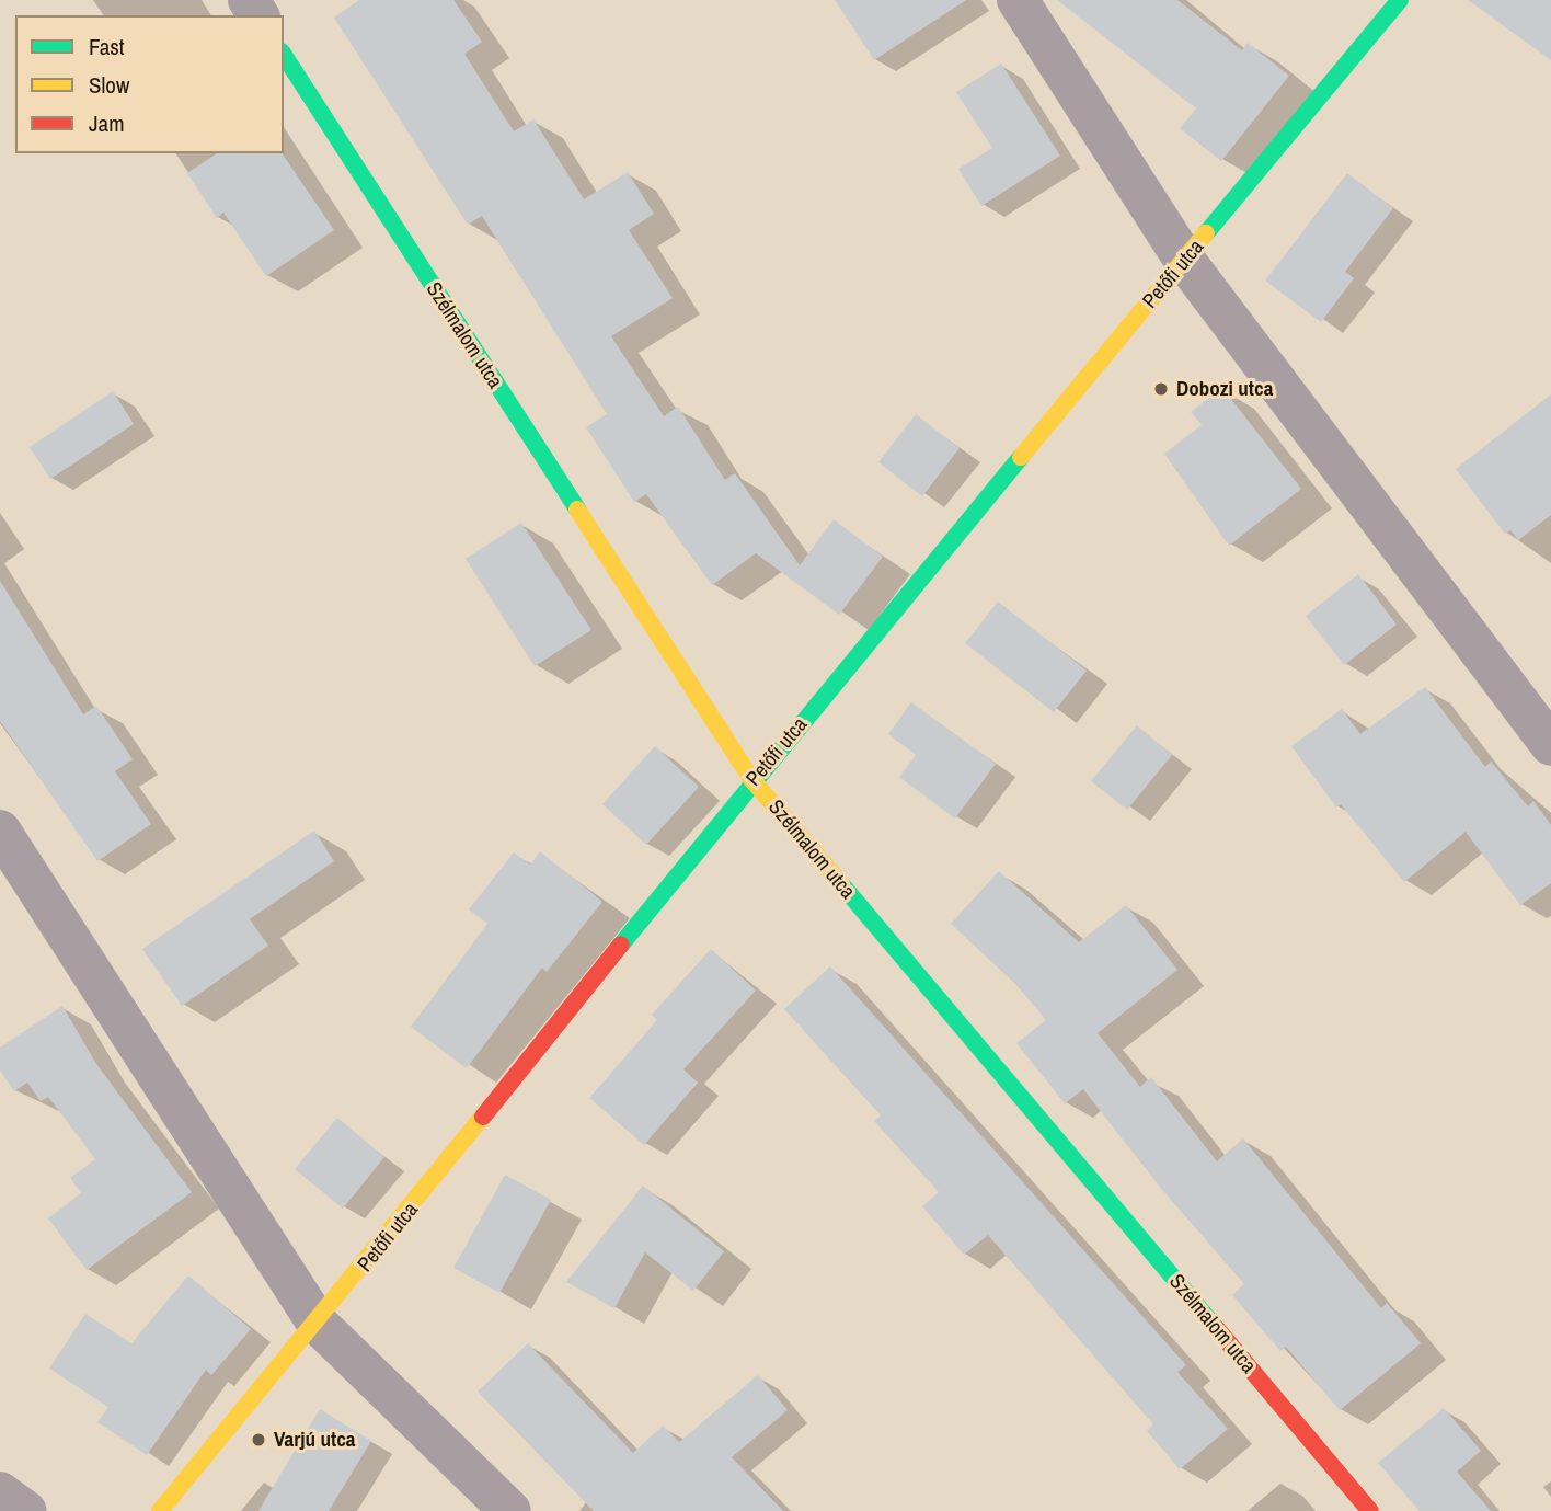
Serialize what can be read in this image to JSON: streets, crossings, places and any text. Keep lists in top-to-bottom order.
{
  "streets": {
    "main road": ["Petőfi utca", "Szélmalom utca"]
  },
  "crossings": [
    ["Petőfi utca", "Szélmalom utca"]
  ],
  "places": ["Dobozi utca", "Varjú utca"],
  "legend": ["Fast", "Slow", "Jam"]
}
